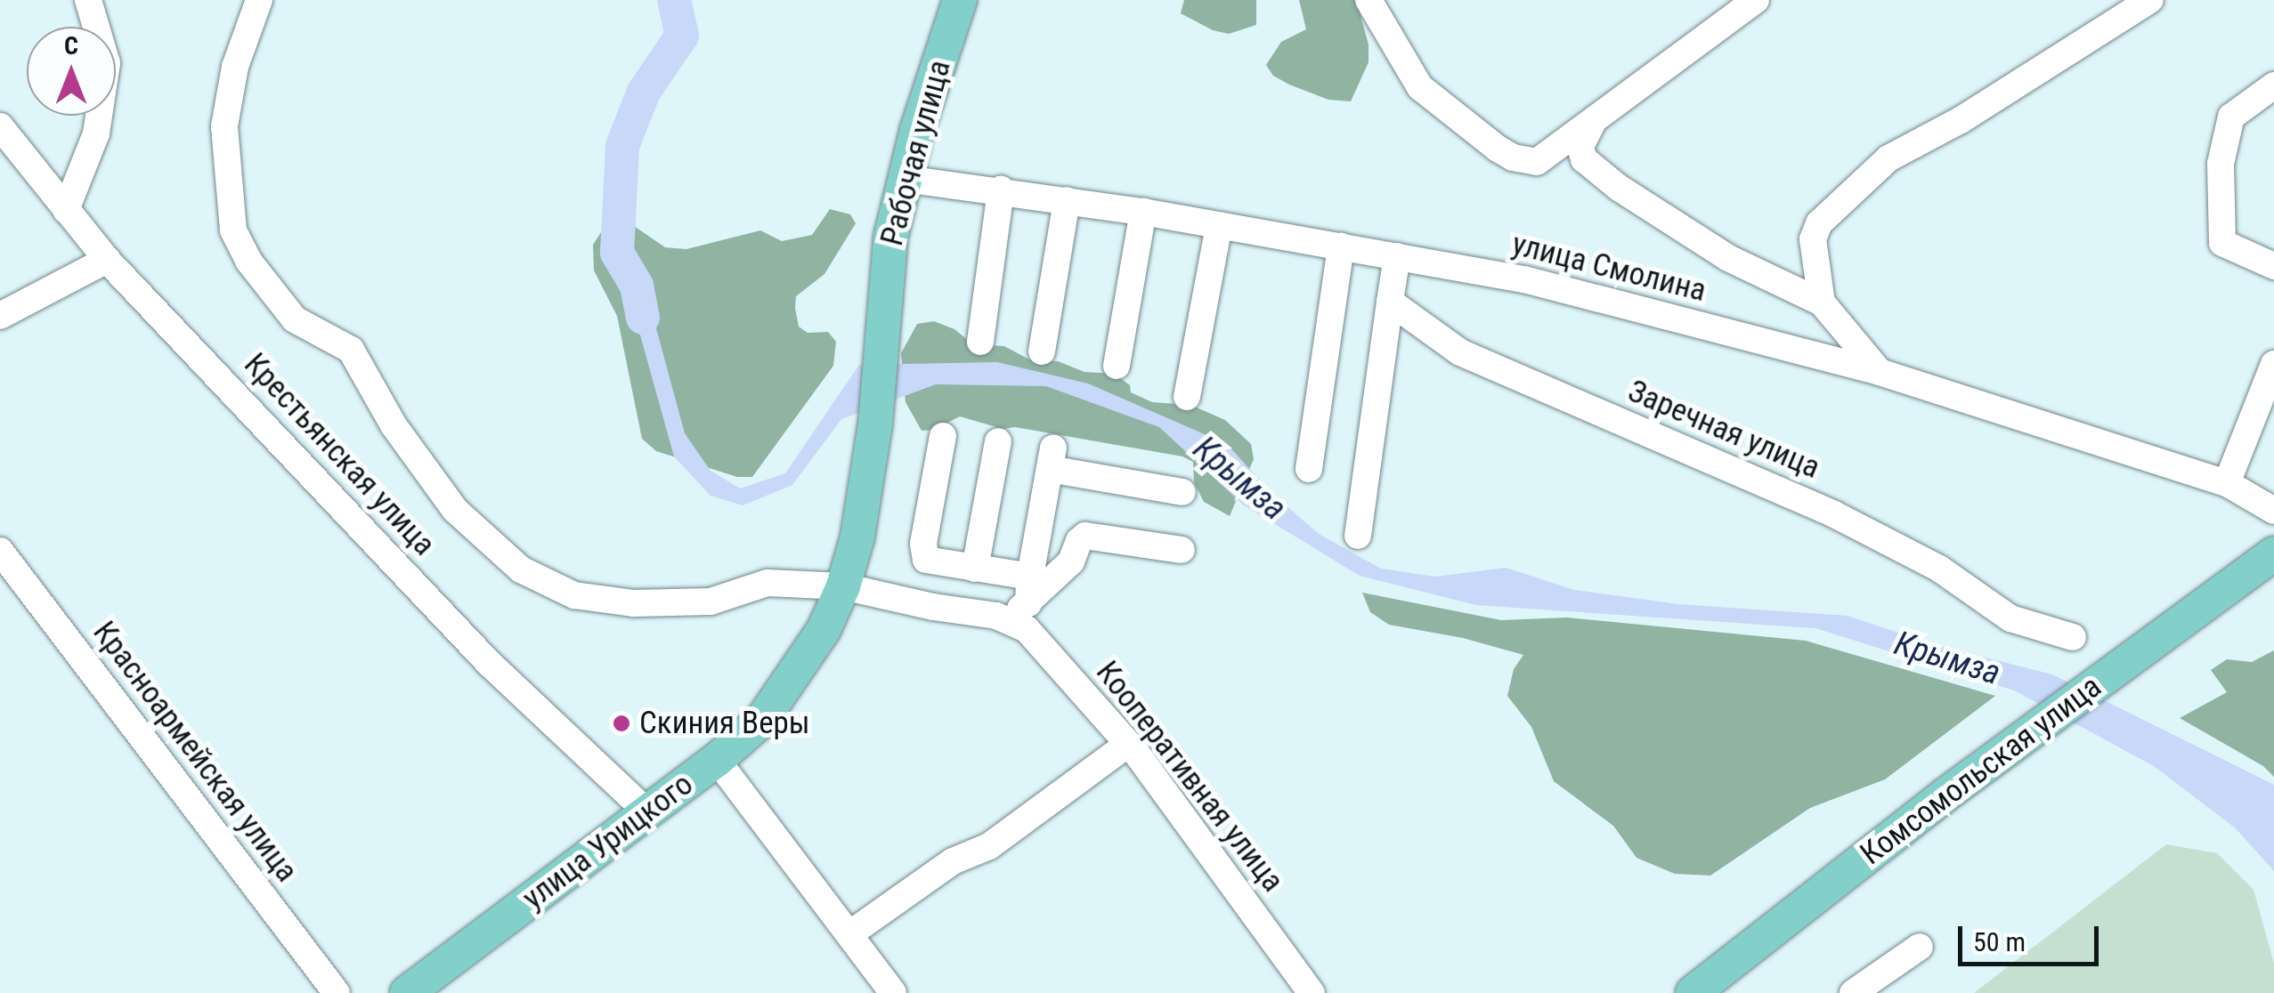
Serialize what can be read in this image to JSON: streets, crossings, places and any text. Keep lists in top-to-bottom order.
{
  "streets": {
    "main road": ["Рабочая улица", "Комсомольская улица", "улица Урицкого"],
    "street": [
      "улица Смолина",
      "Заречная улица",
      "Крестьянская улица",
      "Красноармейская улица",
      "Кооперативная улица"
    ]
  },
  "crossings": [
    ["Рабочая улица", "улица Смолина"],
    ["Рабочая улица", "улица Урицкого"],
    ["Крестьянская улица", "улица Урицкого"],
    ["Кооперативная улица", "улица Урицкого"]
  ],
  "water": ["Крымза"],
  "places": ["Скиния Веры"],
  "scale_bar": "50 m",
  "north": "top"
}
